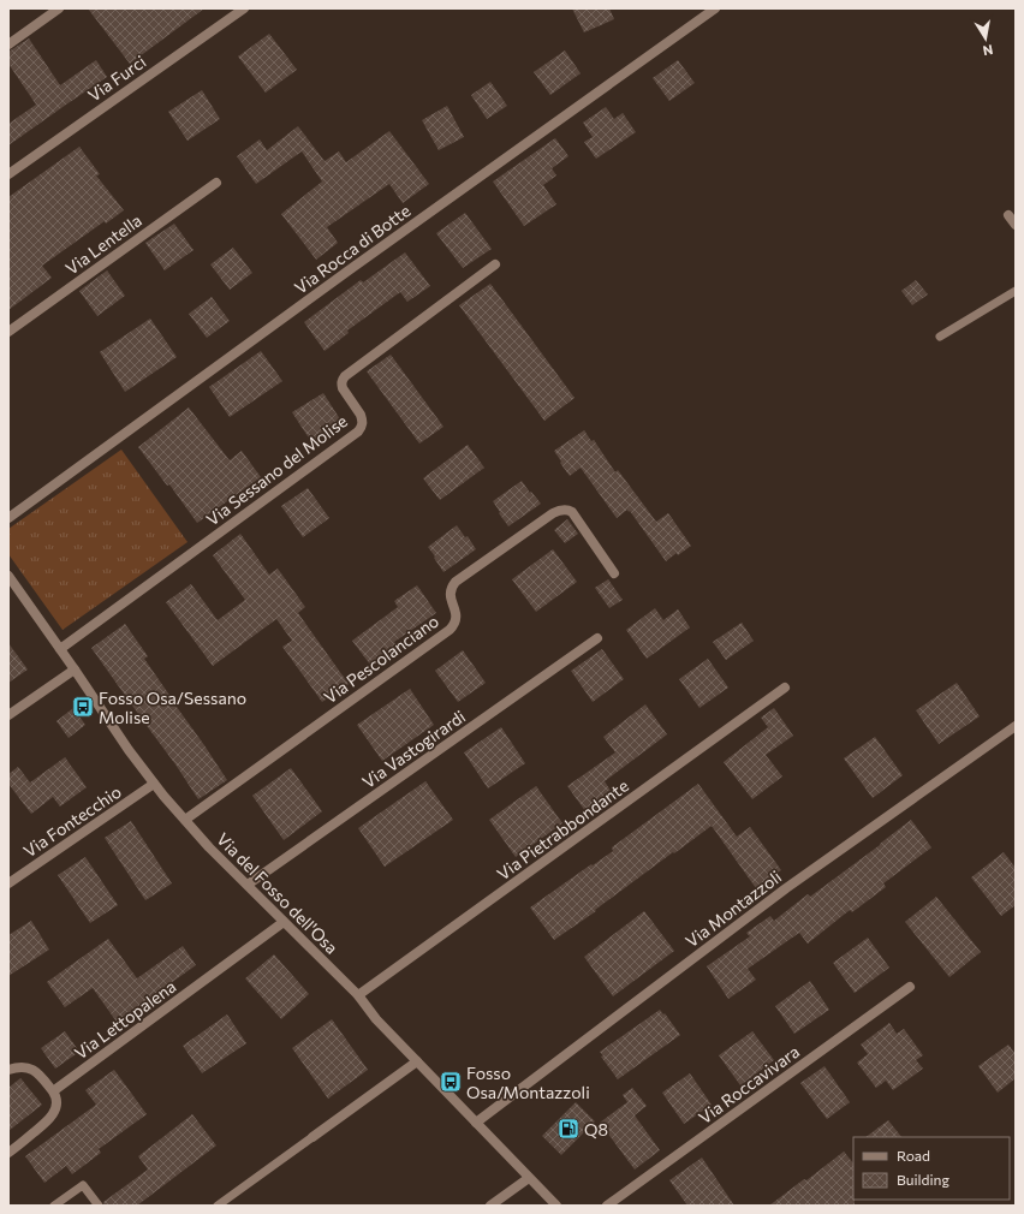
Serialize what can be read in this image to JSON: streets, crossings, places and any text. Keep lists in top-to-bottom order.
{
  "streets": {
    "street": [
      "Via Furci",
      "Via Lentella",
      "Via Rocca di Botte",
      "Via Sessano del Molise",
      "Via Pescolanciano",
      "Via Vastogirardi",
      "Via Fontecchio",
      "Via Pietrabbondante",
      "Via del Fosso dell'Osa",
      "Via Montazzoli",
      "Via Lettopalena",
      "Via Roccavivara"
    ]
  },
  "crossings": [
    ["Via Sessano del Molise", "Via del Fosso dell'Osa"],
    ["Via Pescolanciano", "Via del Fosso dell'Osa"],
    ["Via Vastogirardi", "Via del Fosso dell'Osa"],
    ["Via Fontecchio", "Via del Fosso dell'Osa"],
    ["Via Pietrabbondante", "Via del Fosso dell'Osa"],
    ["Via del Fosso dell'Osa", "Via Montazzoli"],
    ["Via del Fosso dell'Osa", "Via Lettopalena"]
  ],
  "places": {
    "bus stop": ["Fosso Osa/Sessano Molise", "Fosso Osa/Montazzoli"],
    "fuel station": ["Q8"]
  },
  "legend": ["Road", "Building"],
  "north": "bottom"
}
